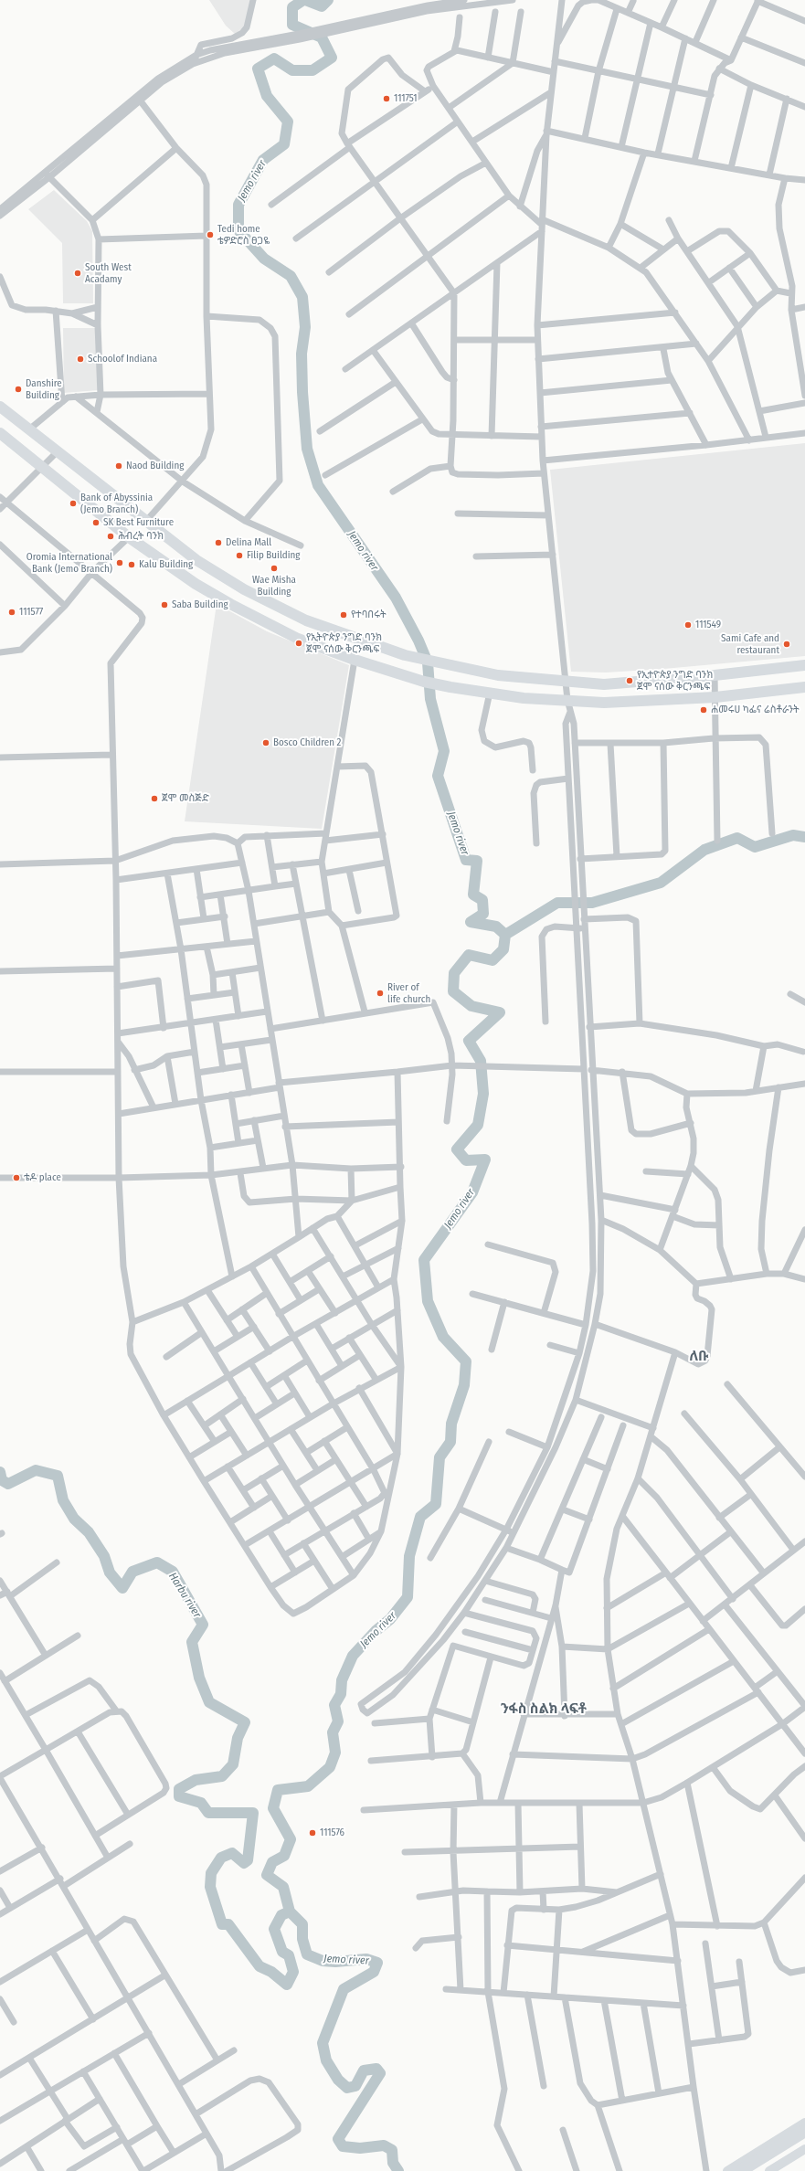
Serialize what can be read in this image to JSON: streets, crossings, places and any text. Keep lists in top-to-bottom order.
{
  "districts": ["ለቡ", "ንፋስ ስልክ ላፍቶ"],
  "water": ["Jemo river", "Harbu river"],
  "places": [
    "111751",
    "Tedi home ቴዎድሮስ ፀጋዬ",
    "South West Acadamy",
    "Schoolof Indiana",
    "Danshire Building",
    "Naod Building",
    "Bank of Abyssinia (Jemo Branch)",
    "SK Best Furniture",
    "ሕብረት ባንክ",
    "Delina Mall",
    "Filip Building",
    "Oromia International Bank (Jemo Branch)",
    "Kalu Building",
    "Wae Misha Building",
    "Saba Building",
    "111577",
    "የተባበሩት",
    "111549",
    "የኢትዮጵያ ንግድ ባንክ ጀሞ ናሰው ቅርንጫፍ",
    "Sami Cafe and restaurant",
    "የኢተዮጵያ ንግድ ባንክ ጀሞ ናሰው ቅርንጫፍ",
    "ሐመሩሀ ካፌና ሬስቶራንት",
    "Bosco Children 2",
    "ጀሞ መስጅድ",
    "River of life church",
    "ቴዶ place",
    "111576"
  ]
}
